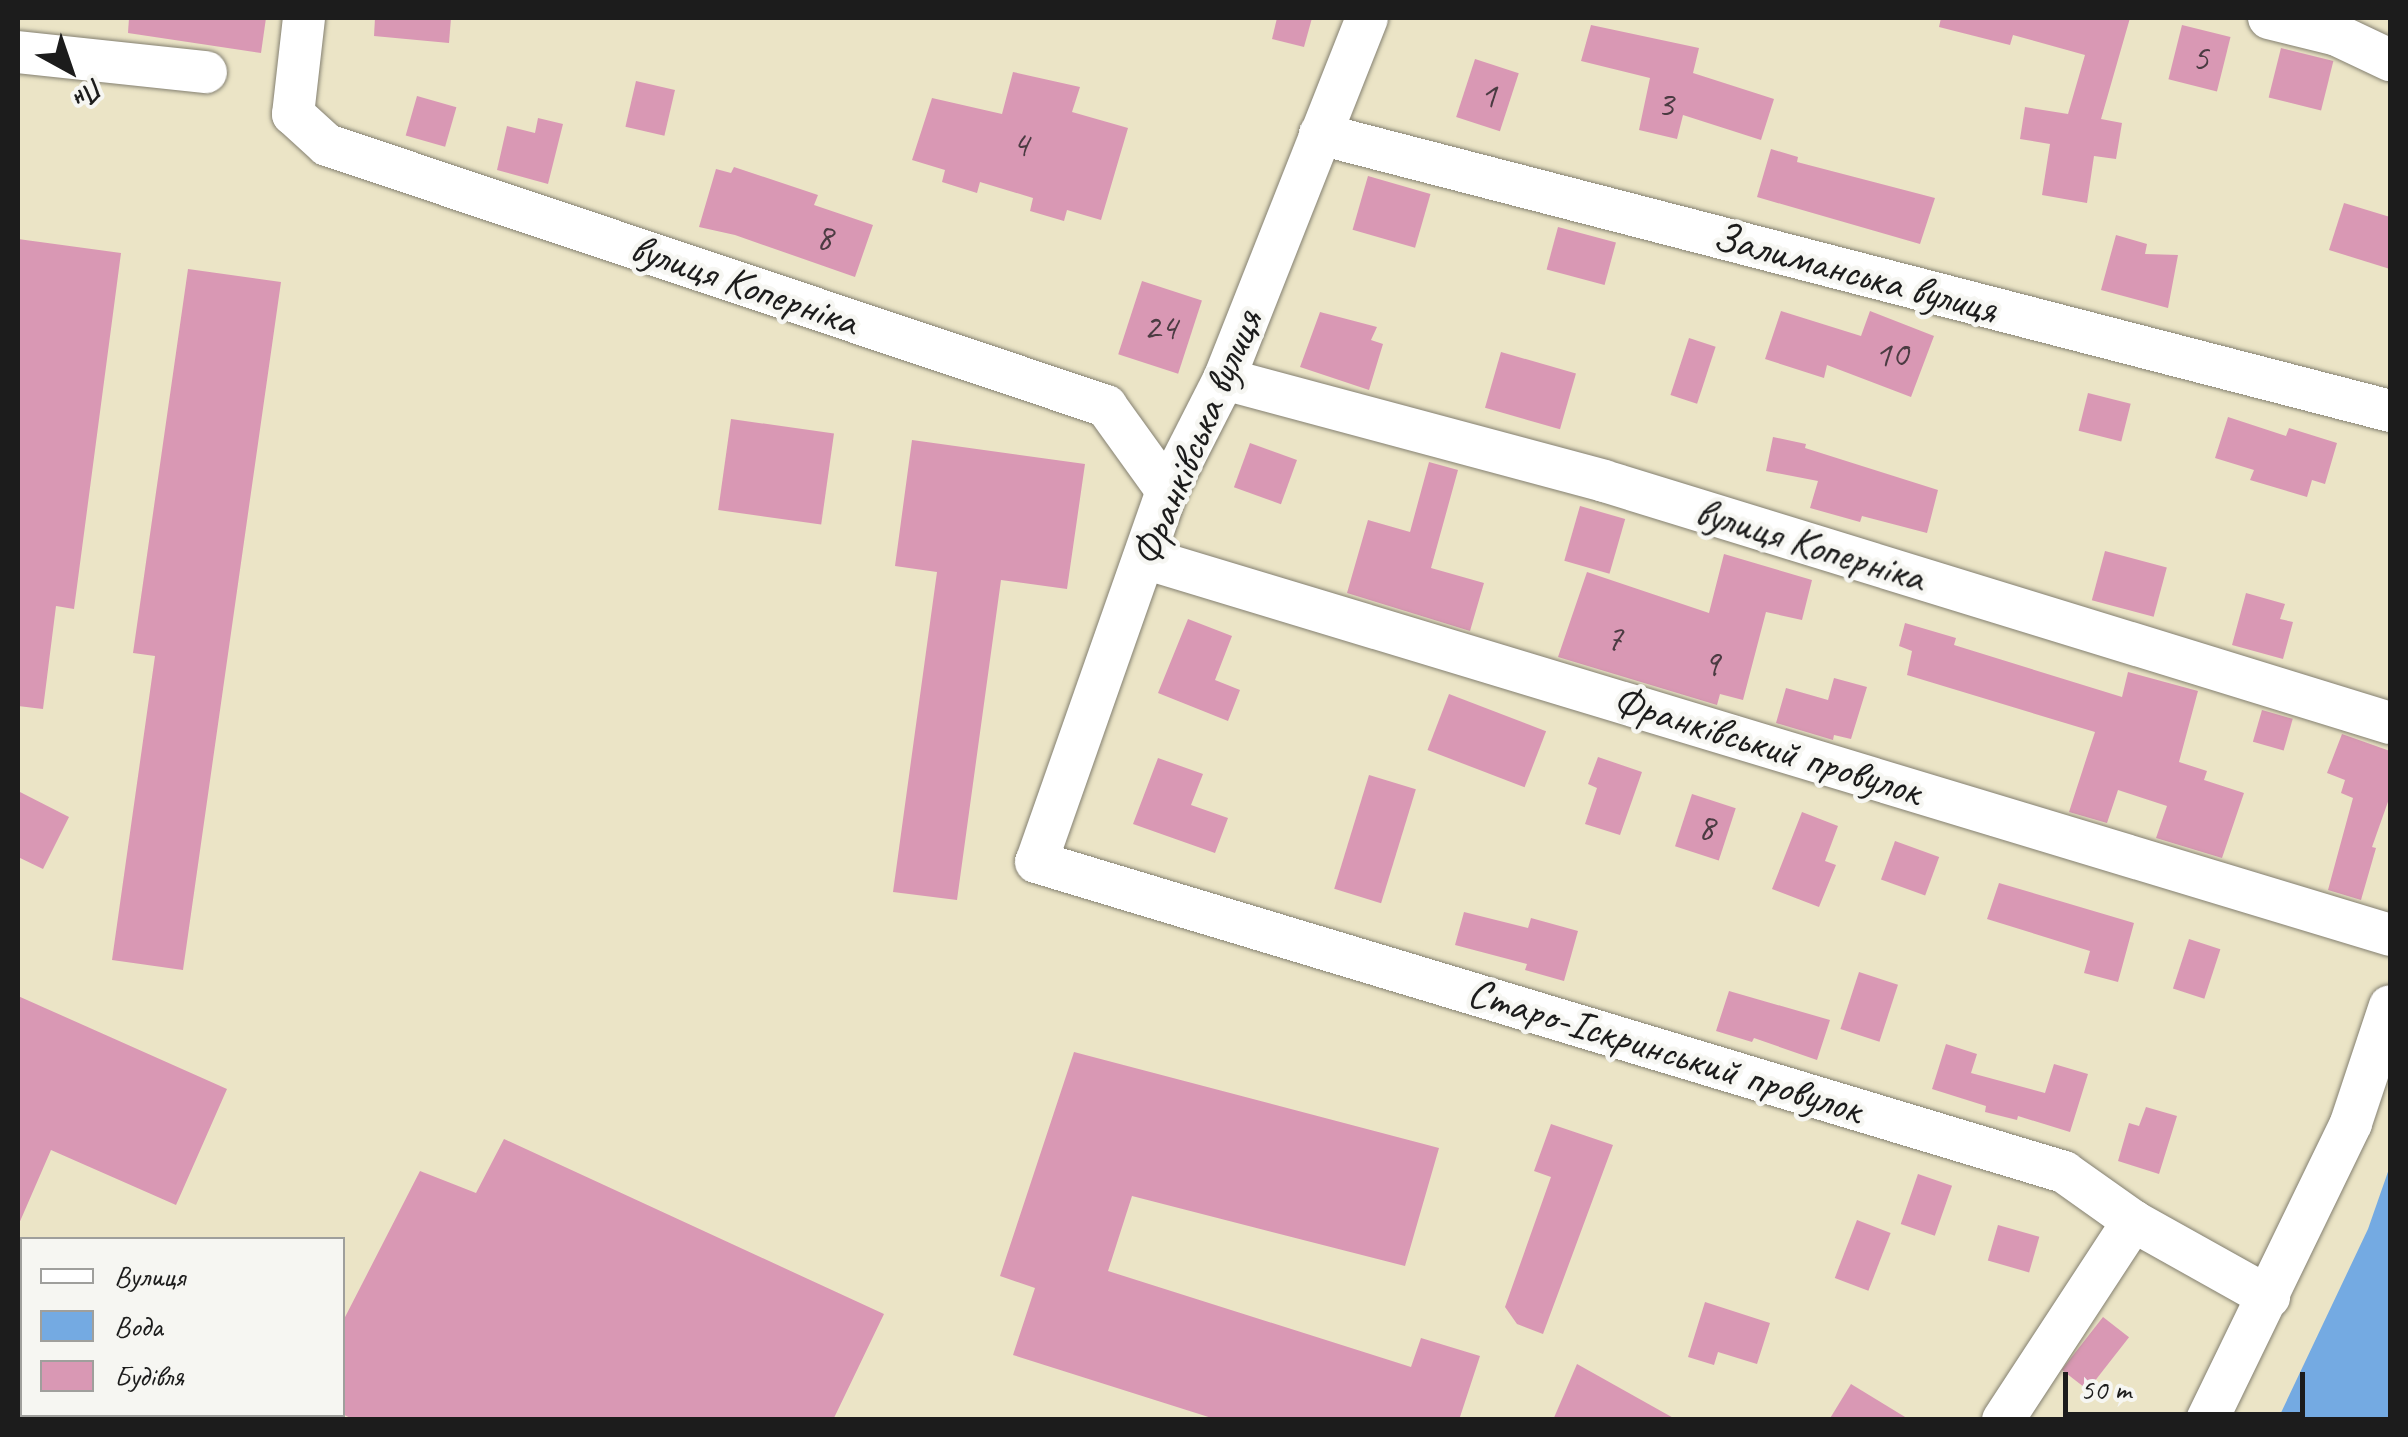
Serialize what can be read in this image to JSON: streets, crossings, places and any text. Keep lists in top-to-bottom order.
{
  "streets": {
    "street": [
      "Залиманська вулиця",
      "вулиця Коперніка",
      "Франківська вулиця",
      "Франківський провулок",
      "Старо-Іскринський провулок"
    ]
  },
  "crossings": [
    ["Залиманська вулиця", "Франківська вулиця"],
    ["вулиця Коперніка", "Франківська вулиця"],
    ["Франківська вулиця", "Франківський провулок"],
    ["Франківська вулиця", "Старо-Іскринський провулок"]
  ],
  "house_numbers": [
    "5",
    "1",
    "3",
    "4",
    "8",
    "24",
    "10",
    "7",
    "9",
    "8"
  ],
  "legend": ["Вулиця", "Вода", "Будівля"],
  "scale_bar": "50 m",
  "north": "bottom right"
}
